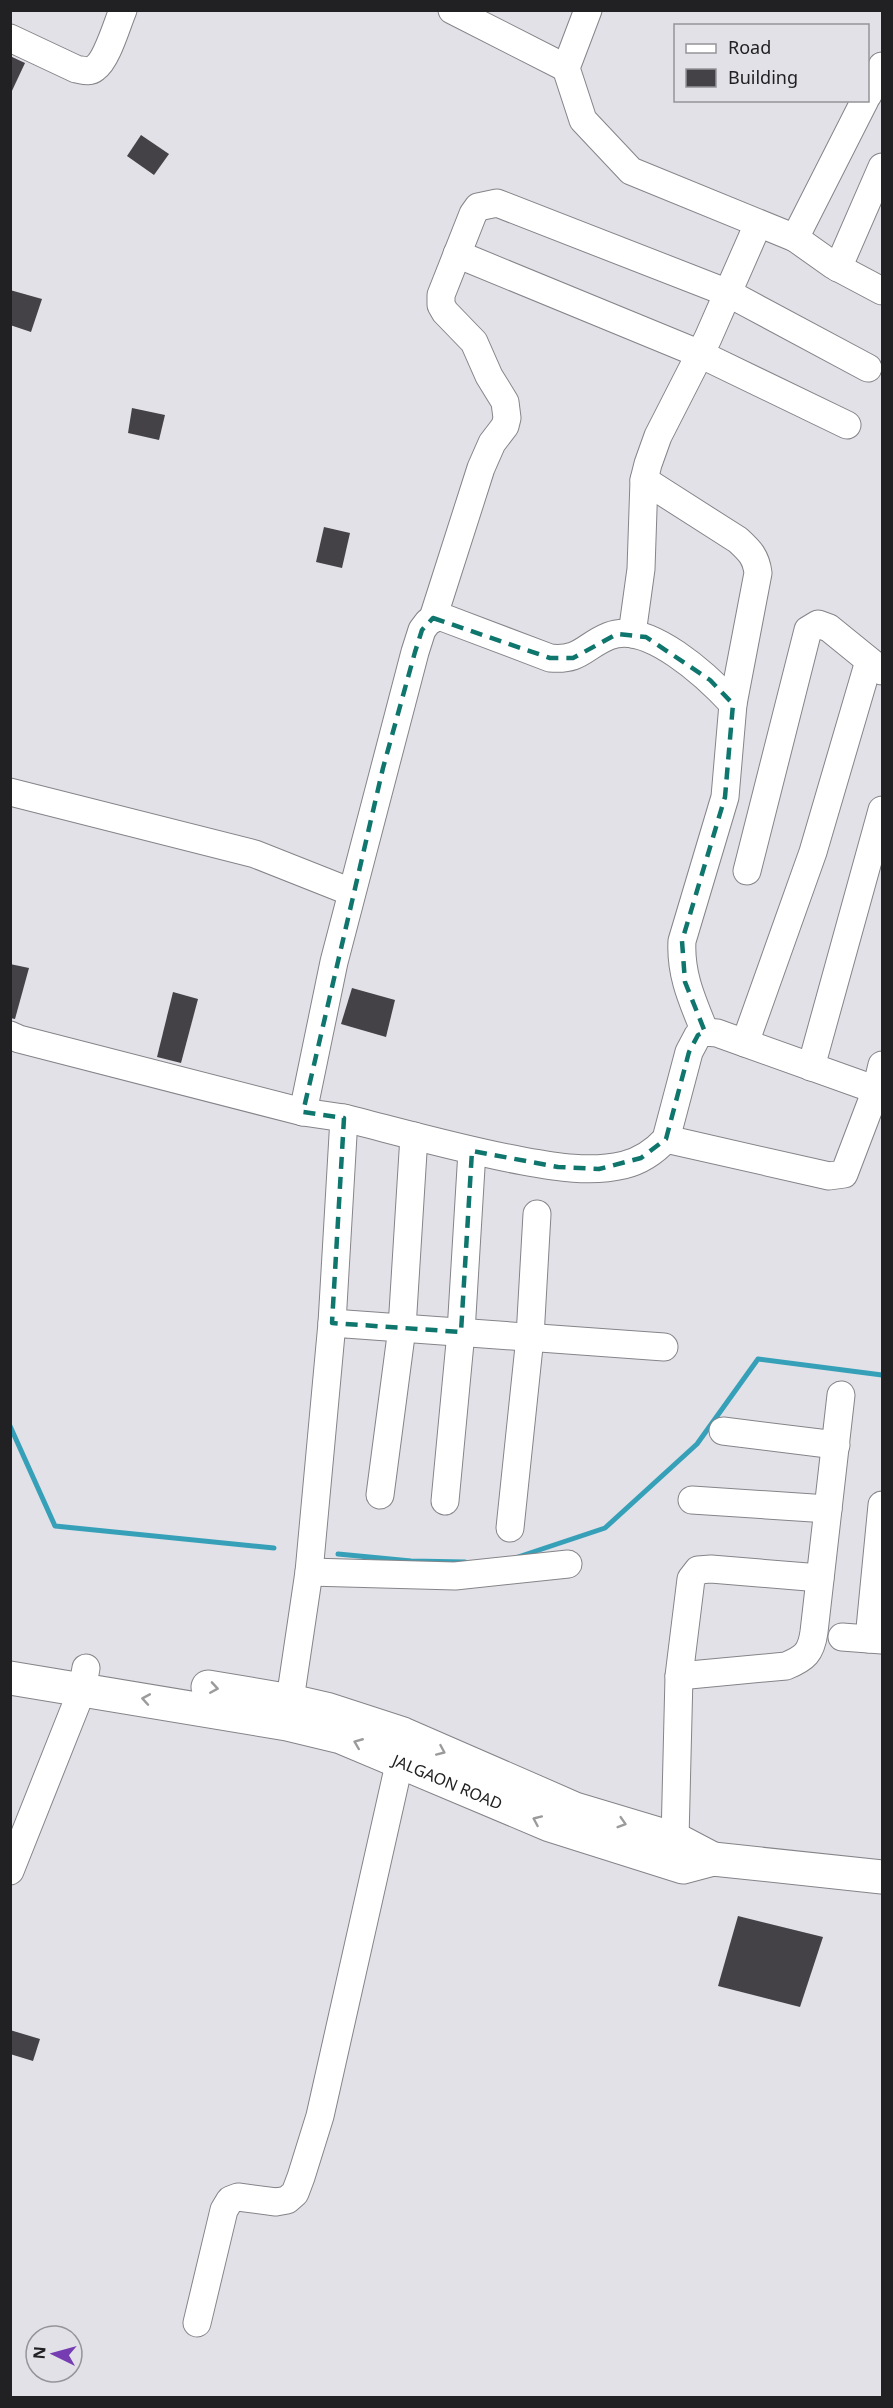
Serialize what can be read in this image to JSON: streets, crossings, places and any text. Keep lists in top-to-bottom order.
{
  "streets": {
    "highway": ["JALGAON ROAD"]
  },
  "legend": ["Road", "Building"],
  "north": "left"
}
